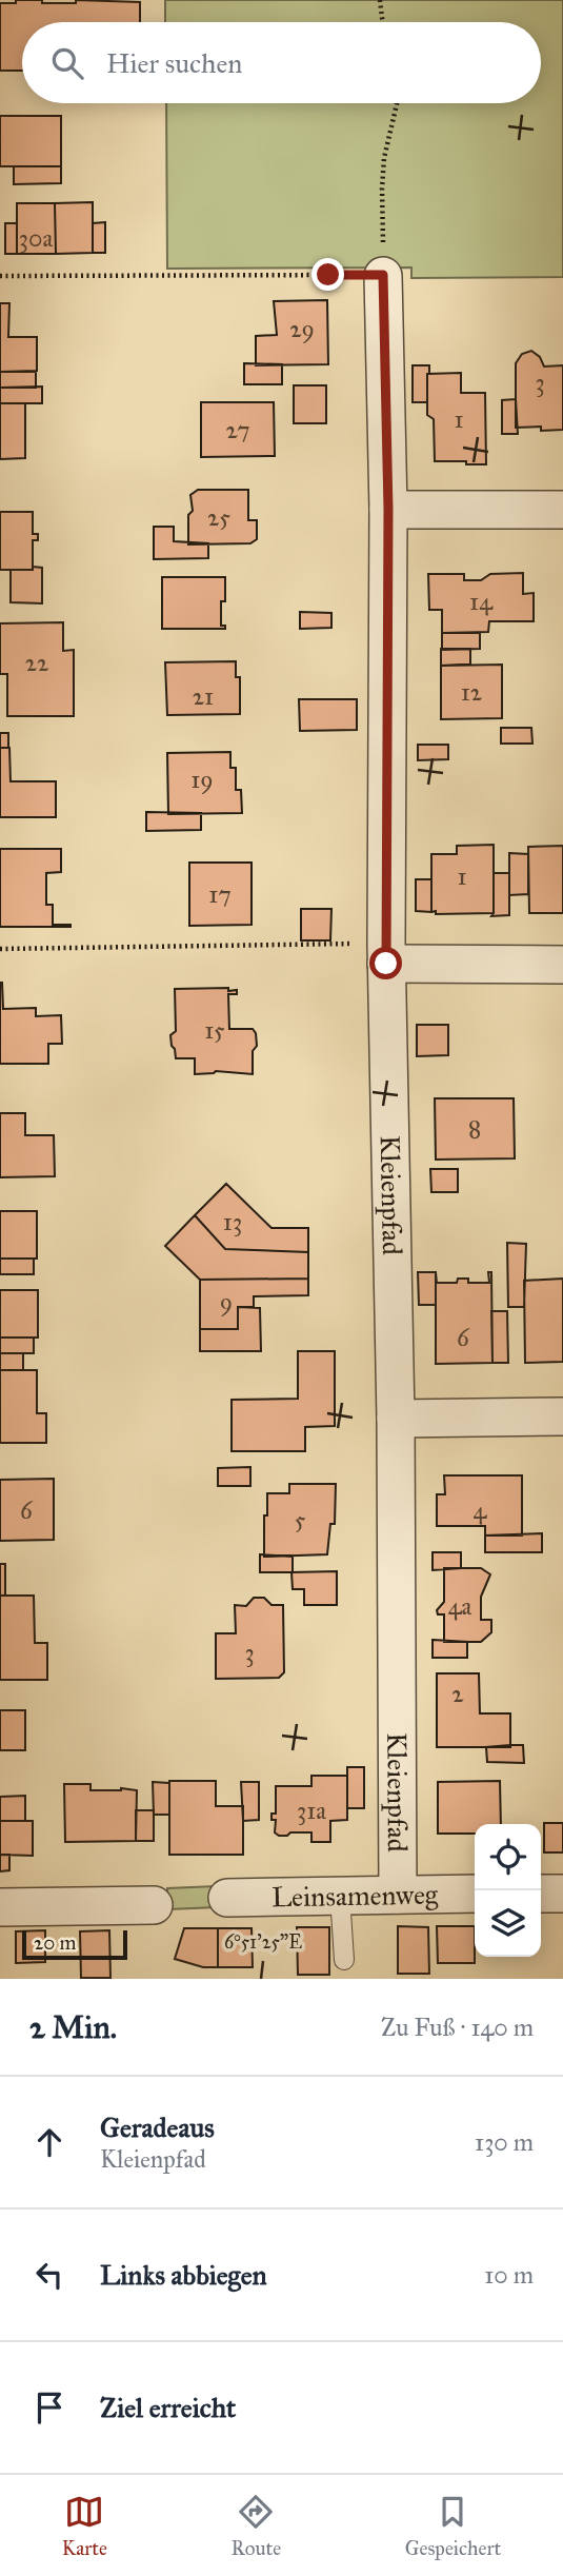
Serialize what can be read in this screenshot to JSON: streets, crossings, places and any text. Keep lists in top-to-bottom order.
{
  "streets": {
    "street": ["Kleienpfad", "Leinsamenweg"]
  },
  "crossings": [
    ["Kleienpfad", "Leinsamenweg"]
  ],
  "house_numbers": [
    "30a",
    "29",
    "3",
    "1",
    "27",
    "25",
    "14",
    "22",
    "12",
    "21",
    "19",
    "1",
    "17",
    "15",
    "8",
    "13",
    "9",
    "6",
    "6",
    "4",
    "5",
    "4a",
    "3",
    "2",
    "31a"
  ],
  "scale_bar": "20 m",
  "page": {
    "search": "Hier suchen",
    "scale": "20 m",
    "heading": ["2 Min.", "Zu Fuß · 140 m"],
    "list": [
      ["Geradeaus", "Kleienpfad", "130 m"],
      ["Links abbiegen", "10 m"],
      "Ziel erreicht"
    ],
    "nav": ["Karte", "Route", "Gespeichert"]
  },
  "coordinates": ["6°51'25\"E"]
}
